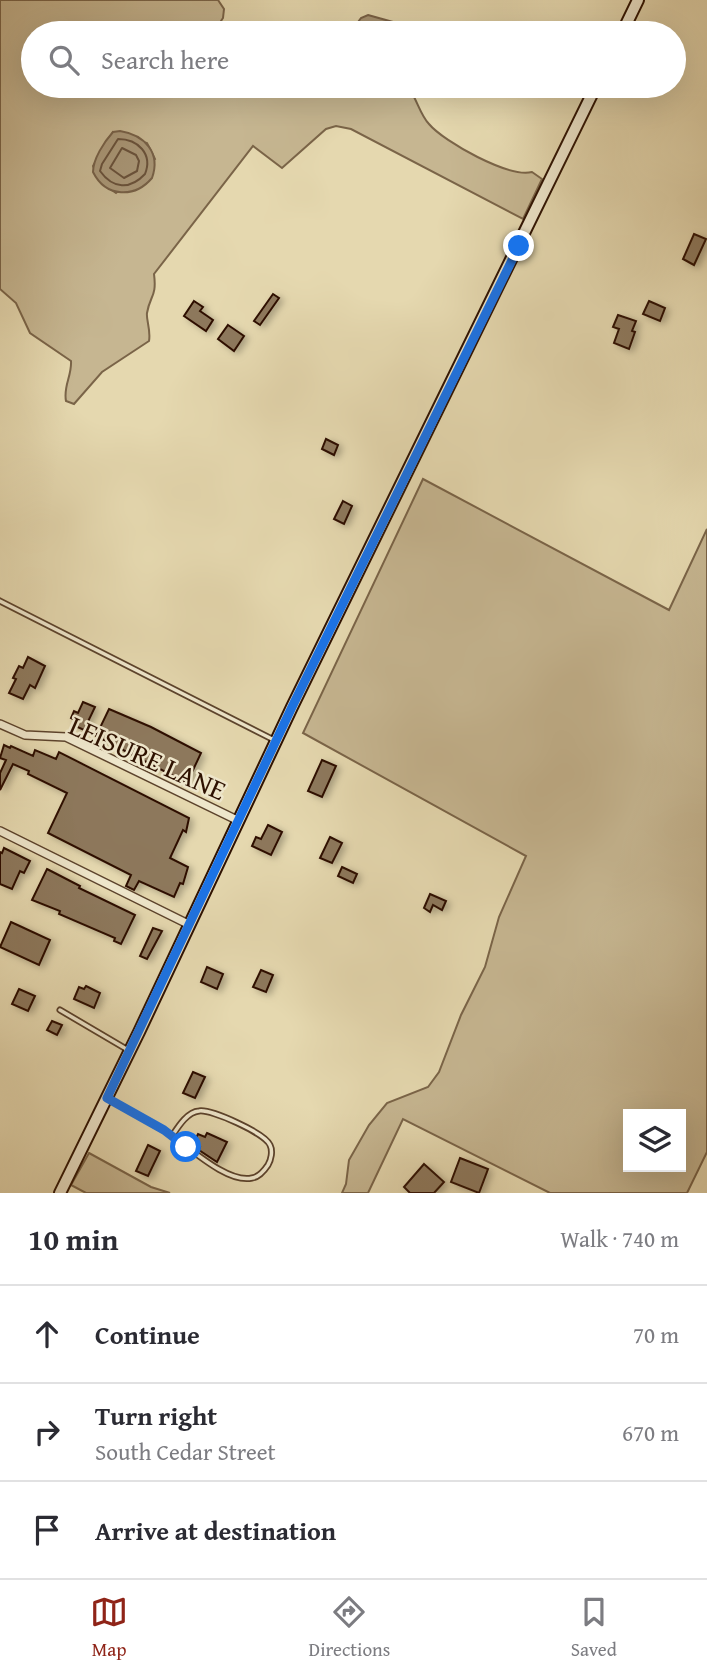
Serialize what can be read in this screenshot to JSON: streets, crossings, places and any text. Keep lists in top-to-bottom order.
{
  "streets": {
    "street": ["LEISURE LANE"]
  },
  "page": {
    "search": "Search here",
    "heading": ["10 min", "Walk · 740 m"],
    "list": [
      ["Continue", "70 m"],
      ["Turn right", "South Cedar Street", "670 m"],
      "Arrive at destination"
    ],
    "nav": ["Map", "Directions", "Saved"]
  }
}
